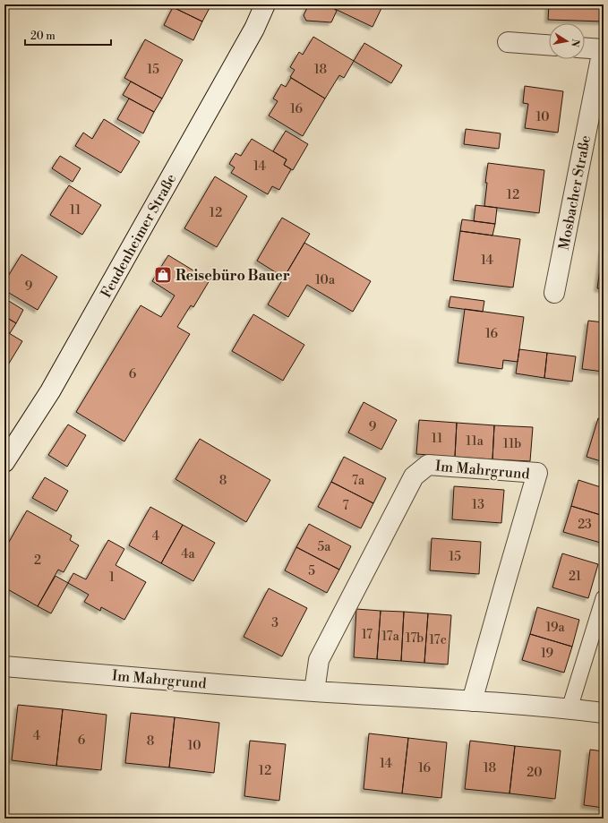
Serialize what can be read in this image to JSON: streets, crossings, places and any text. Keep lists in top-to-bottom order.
{
  "streets": {
    "street": ["Mosbacher Straße", "Feudenheimer Straße", "Im Mahrgrund"]
  },
  "places": {
    "shop": ["Reisebüro Bauer"]
  },
  "house_numbers": [
    "15",
    "18",
    "16",
    "10",
    "14",
    "12",
    "11",
    "12",
    "14",
    "10a",
    "9",
    "16",
    "6",
    "9",
    "11",
    "11a",
    "11b",
    "8",
    "7a",
    "13",
    "7",
    "23",
    "4",
    "5a",
    "4a",
    "15",
    "2",
    "5",
    "21",
    "1",
    "3",
    "19a",
    "17",
    "17a",
    "17b",
    "17c",
    "19",
    "4",
    "6",
    "8",
    "10",
    "14",
    "16",
    "18",
    "12",
    "20"
  ],
  "scale_bar": "20 m",
  "north": "right"
}
